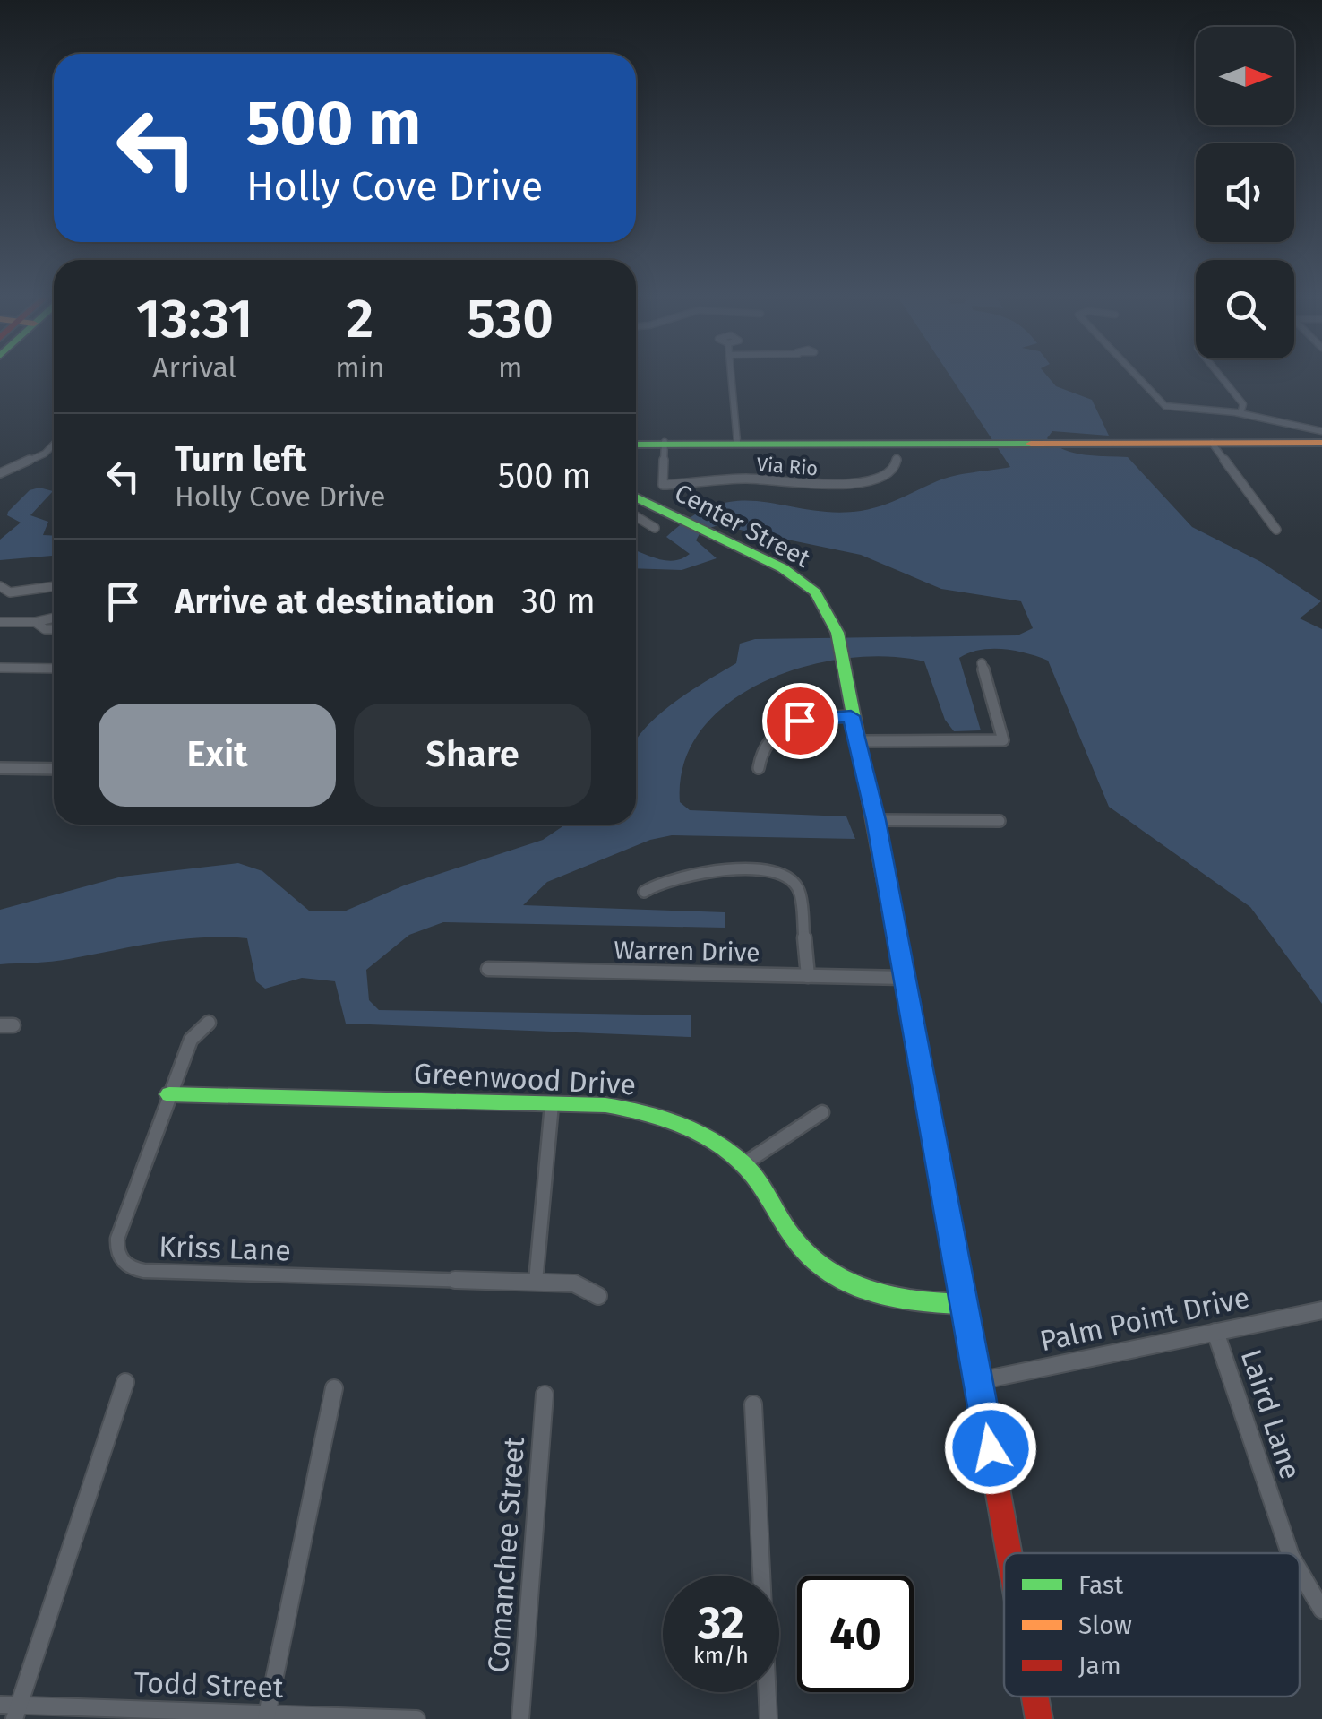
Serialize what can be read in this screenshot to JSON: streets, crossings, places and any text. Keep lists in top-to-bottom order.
{
  "streets": {
    "street": [
      "Via Rio",
      "Center Street",
      "Warren Drive",
      "Greenwood Drive",
      "Kriss Lane",
      "Palm Point Drive",
      "Laird Lane",
      "Comanchee Street",
      "Todd Street"
    ]
  },
  "crossings": [
    ["Center Street", "Warren Drive"],
    ["Center Street", "Greenwood Drive"],
    ["Center Street", "Palm Point Drive"],
    ["Greenwood Drive", "Kriss Lane"],
    ["Palm Point Drive", "Laird Lane"]
  ],
  "legend": ["Fast", "Slow", "Jam"],
  "north": "right",
  "page": {
    "turn": ["500 m", "Holly Cove Drive"],
    "eta": [
      "13:31",
      "Arrival",
      "2",
      "min",
      "530",
      "m"
    ],
    "list": [
      {
        "name": "Turn left",
        "note": "Holly Cove Drive",
        "value": "500 m"
      },
      {
        "name": "Arrive at destination",
        "value": "30 m"
      }
    ],
    "buttons": ["Exit", "Share"],
    "speed": "32 km/h",
    "limit": "40"
  }
}
